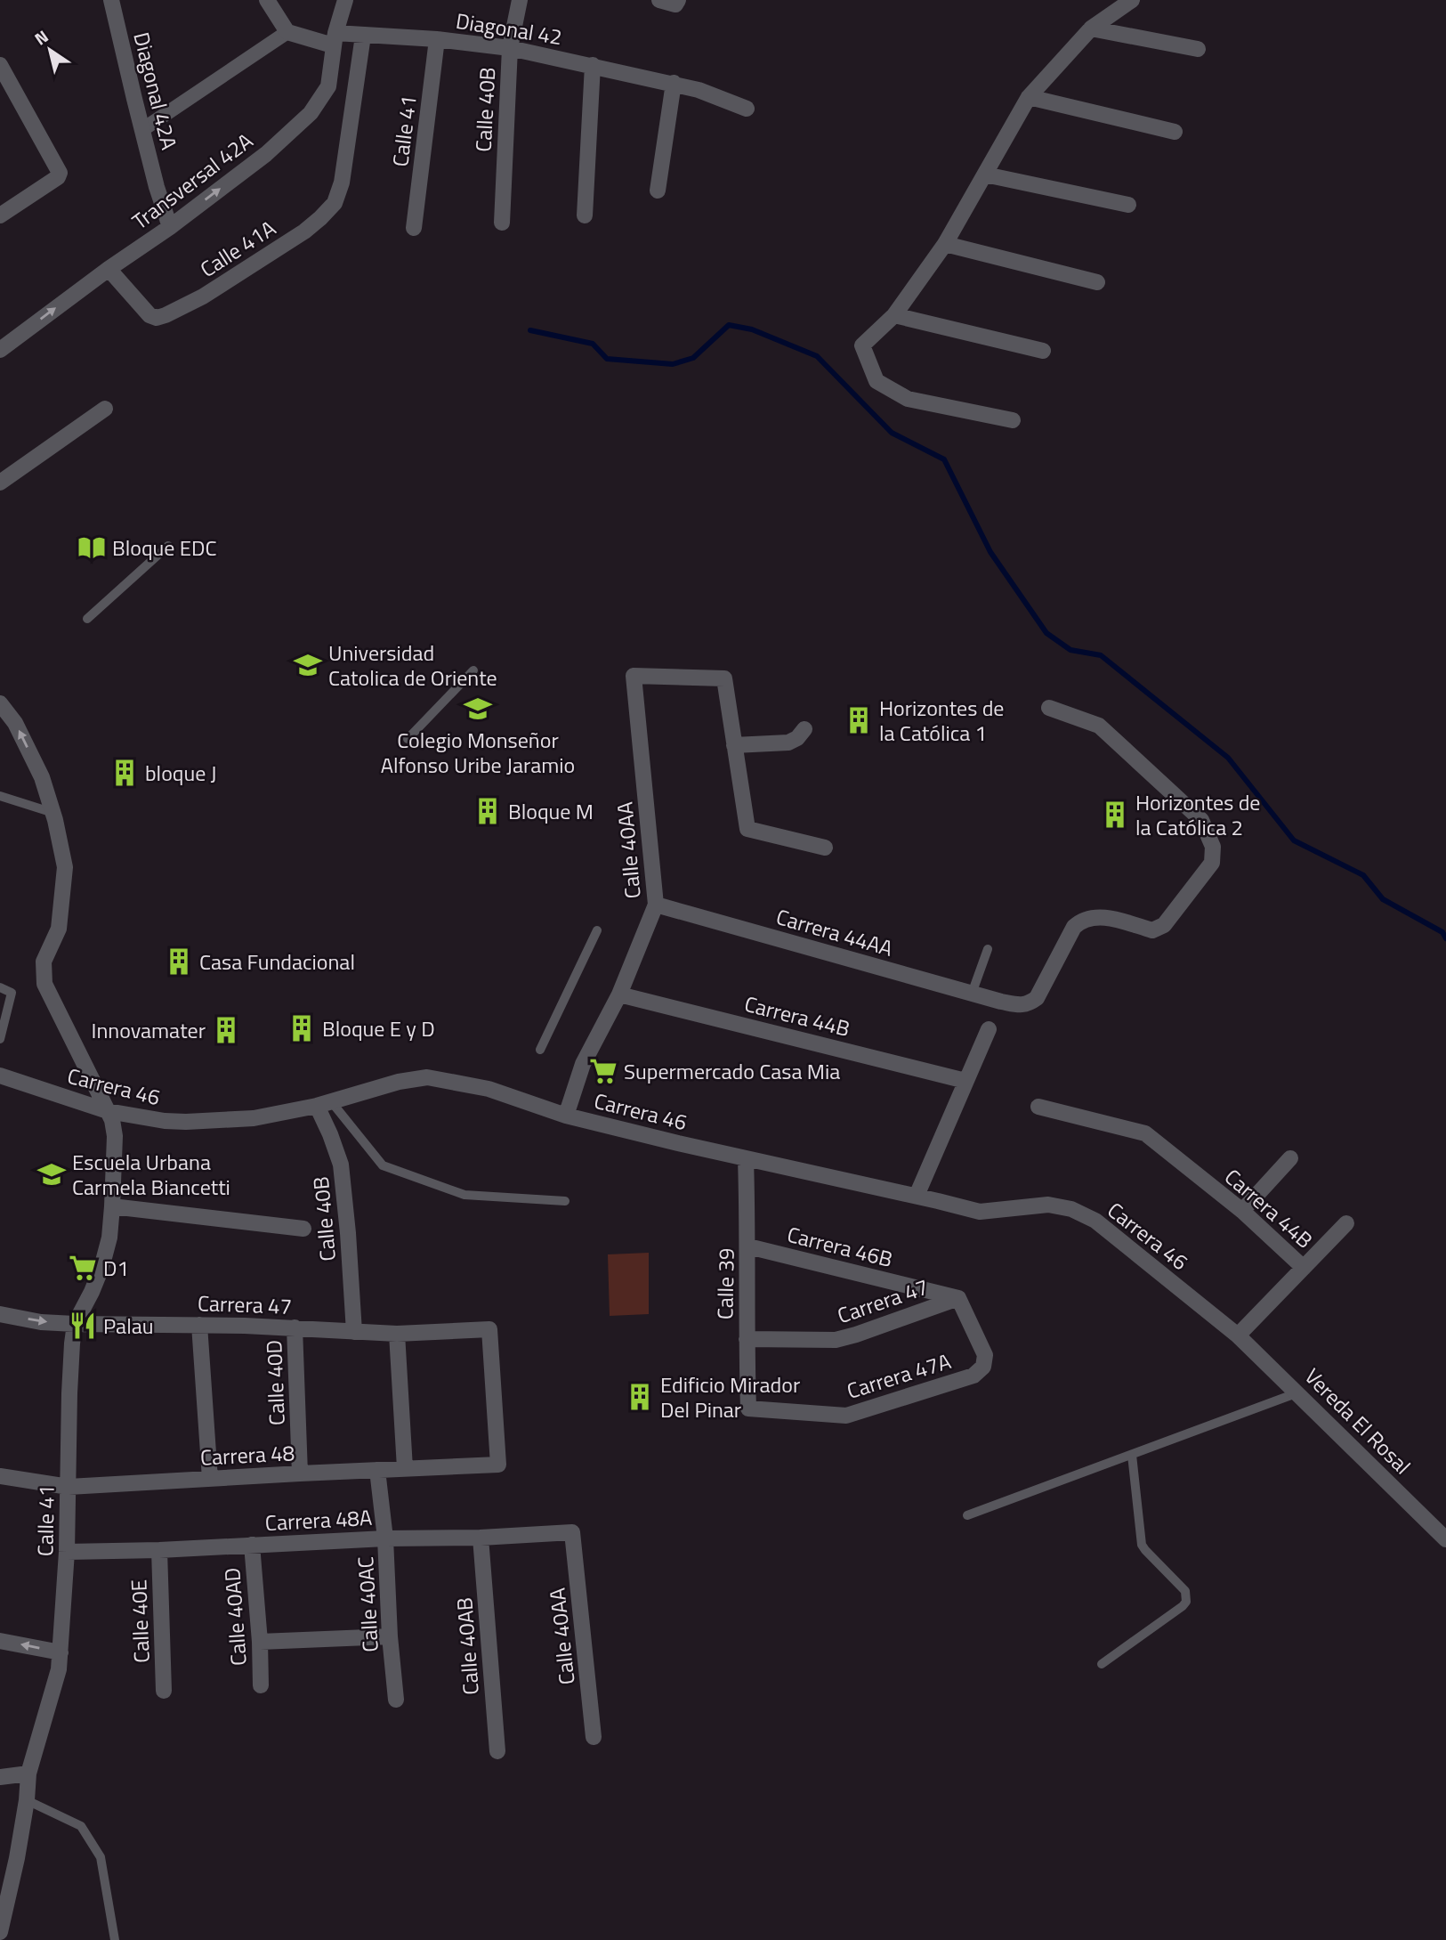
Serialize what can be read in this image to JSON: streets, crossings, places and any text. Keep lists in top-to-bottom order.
{
  "streets": {
    "street": [
      "Diagonal 42",
      "Diagonal 42A",
      "Calle 40B",
      "Calle 41",
      "Transversal 42A",
      "Calle 41A",
      "Calle 40AA",
      "Carrera 44AA",
      "Carrera 44B",
      "Carrera 46",
      "Carrera 46B",
      "Calle 39",
      "Carrera 47",
      "Carrera 47A",
      "Calle 40D",
      "Vereda El Rosal",
      "Carrera 48",
      "Carrera 48A",
      "Calle 40AC",
      "Calle 40AD",
      "Calle 40E",
      "Calle 40AB"
    ]
  },
  "crossings": [
    ["Diagonal 42", "Calle 40B"],
    ["Diagonal 42", "Calle 41"],
    ["Diagonal 42", "Transversal 42A"],
    ["Diagonal 42", "Calle 41A"],
    ["Diagonal 42A", "Transversal 42A"],
    ["Calle 40B", "Carrera 46"],
    ["Calle 40B", "Carrera 47"],
    ["Calle 41", "Carrera 46"],
    ["Calle 41", "Carrera 47"],
    ["Calle 41", "Carrera 48"],
    ["Calle 41", "Carrera 48A"],
    ["Transversal 42A", "Calle 41A"],
    ["Calle 40AA", "Carrera 44AA"],
    ["Calle 40AA", "Carrera 44B"],
    ["Calle 40AA", "Carrera 46"],
    ["Calle 40AA", "Carrera 48A"],
    ["Carrera 46", "Calle 39"],
    ["Carrera 46", "Vereda El Rosal"],
    ["Carrera 46B", "Calle 39"],
    ["Carrera 46B", "Carrera 47"],
    ["Carrera 46B", "Carrera 47A"],
    ["Calle 39", "Carrera 47"],
    ["Calle 39", "Carrera 47A"],
    ["Carrera 47", "Carrera 47A"],
    ["Carrera 47", "Calle 40D"],
    ["Carrera 47", "Carrera 48"],
    ["Calle 40D", "Carrera 48"],
    ["Carrera 48", "Calle 40AC"],
    ["Carrera 48A", "Calle 40AC"],
    ["Carrera 48A", "Calle 40AD"],
    ["Carrera 48A", "Calle 40E"],
    ["Carrera 48A", "Calle 40AB"]
  ],
  "places": {
    "library": ["Bloque EDC"],
    "school or university": ["Universidad Catolica de Oriente", "Colegio Monseñor Alfonso Uribe Jaramio", "Escuela Urbana Carmela Biancetti"],
    "building": [
      "Horizontes de la Católica 1",
      "bloque J",
      "Bloque M",
      "Horizontes de la Católica 2",
      "Casa Fundacional",
      "Bloque E y D",
      "Innovamater",
      "Edificio Mirador Del Pinar"
    ],
    "supermarket": ["Supermercado Casa Mia", "D1"],
    "restaurant": ["Palau"]
  },
  "north": "top left"
}
